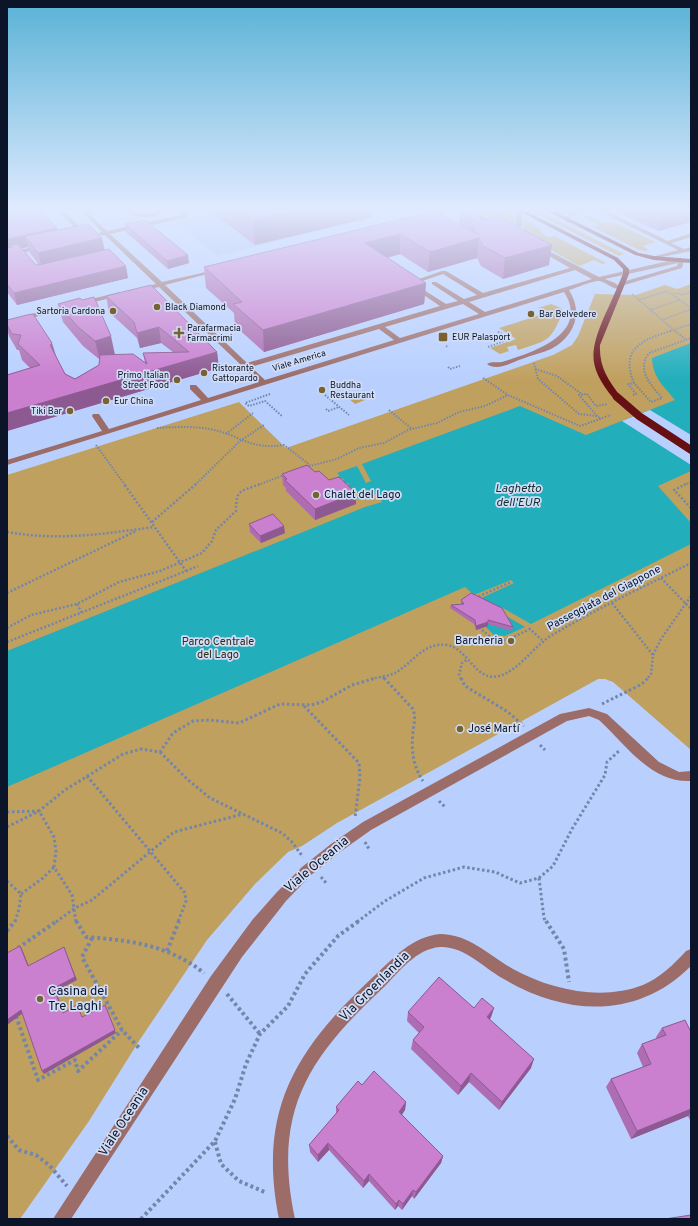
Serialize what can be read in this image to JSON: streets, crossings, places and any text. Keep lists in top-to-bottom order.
{
  "streets": {
    "street": ["Viale America", "Viale Oceania", "Via Groenlandia"],
    "path": ["Passeggiata del Giappone"]
  },
  "water": ["Laghetto dell'EUR"],
  "parks": ["Parco Centrale del Lago"],
  "places": {
    "other": [
      "Black Diamond",
      "Sartoria Cardona",
      "Bar Belvedere",
      "Ristorante Gattopardo",
      "Primo Italian Street Food",
      "Buddha Restaurant",
      "Eur China",
      "Tiki Bar",
      "Chalet del Lago",
      "Barcheria",
      "José Martí",
      "Casina dei Tre Laghi"
    ],
    "health": ["Parafarmacia Farmacrimi"],
    "transit": ["EUR Palasport"]
  }
}
